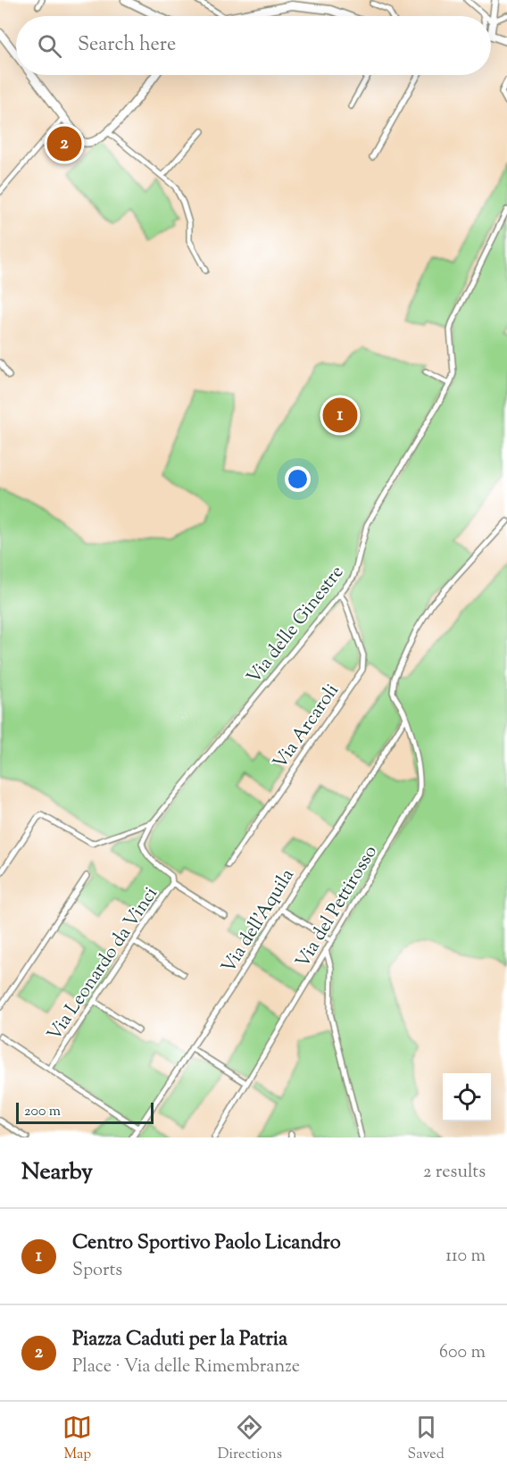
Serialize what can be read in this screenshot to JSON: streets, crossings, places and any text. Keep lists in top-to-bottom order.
{
  "streets": {
    "street": [
      "Via delle Ginestre",
      "Via Arcaroli",
      "Via del Pettirosso",
      "Via dell'Aquila",
      "Via Leonardo da Vinci"
    ]
  },
  "crossings": [
    ["Via delle Ginestre", "Via Arcaroli"],
    ["Via delle Ginestre", "Via Leonardo da Vinci"],
    ["Via del Pettirosso", "Via dell'Aquila"]
  ],
  "scale_bar": "200 m",
  "page": {
    "search": "Search here",
    "pins": ["2", "1"],
    "scale": "200 m",
    "heading": ["Nearby", "2 results"],
    "list": [
      {
        "mark": "1",
        "name": "Centro Sportivo Paolo Licandro",
        "note": "Sports",
        "value": "110 m"
      },
      {
        "mark": "2",
        "name": "Piazza Caduti per la Patria",
        "note": "Place · Via delle Rimembranze",
        "value": "600 m"
      }
    ],
    "nav": ["Map", "Directions", "Saved"]
  }
}
